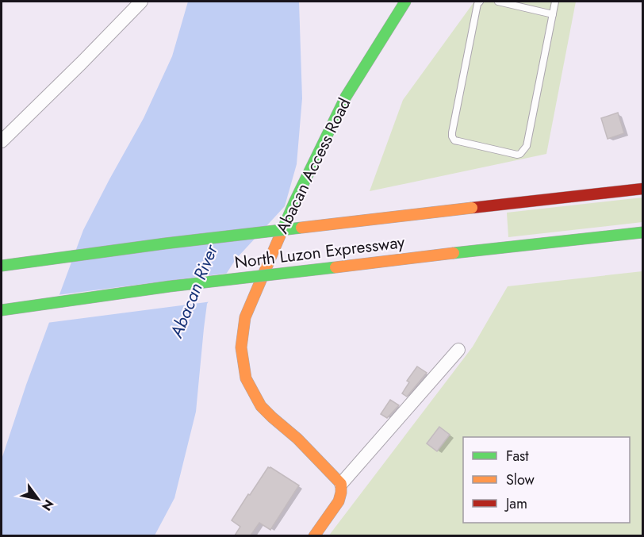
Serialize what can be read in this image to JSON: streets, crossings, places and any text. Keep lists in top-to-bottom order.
{
  "streets": {
    "main road": ["Abacan Access Road", "North Luzon Expressway"]
  },
  "water": ["Abacan River"],
  "legend": ["Fast", "Slow", "Jam"],
  "north": "bottom right"
}
